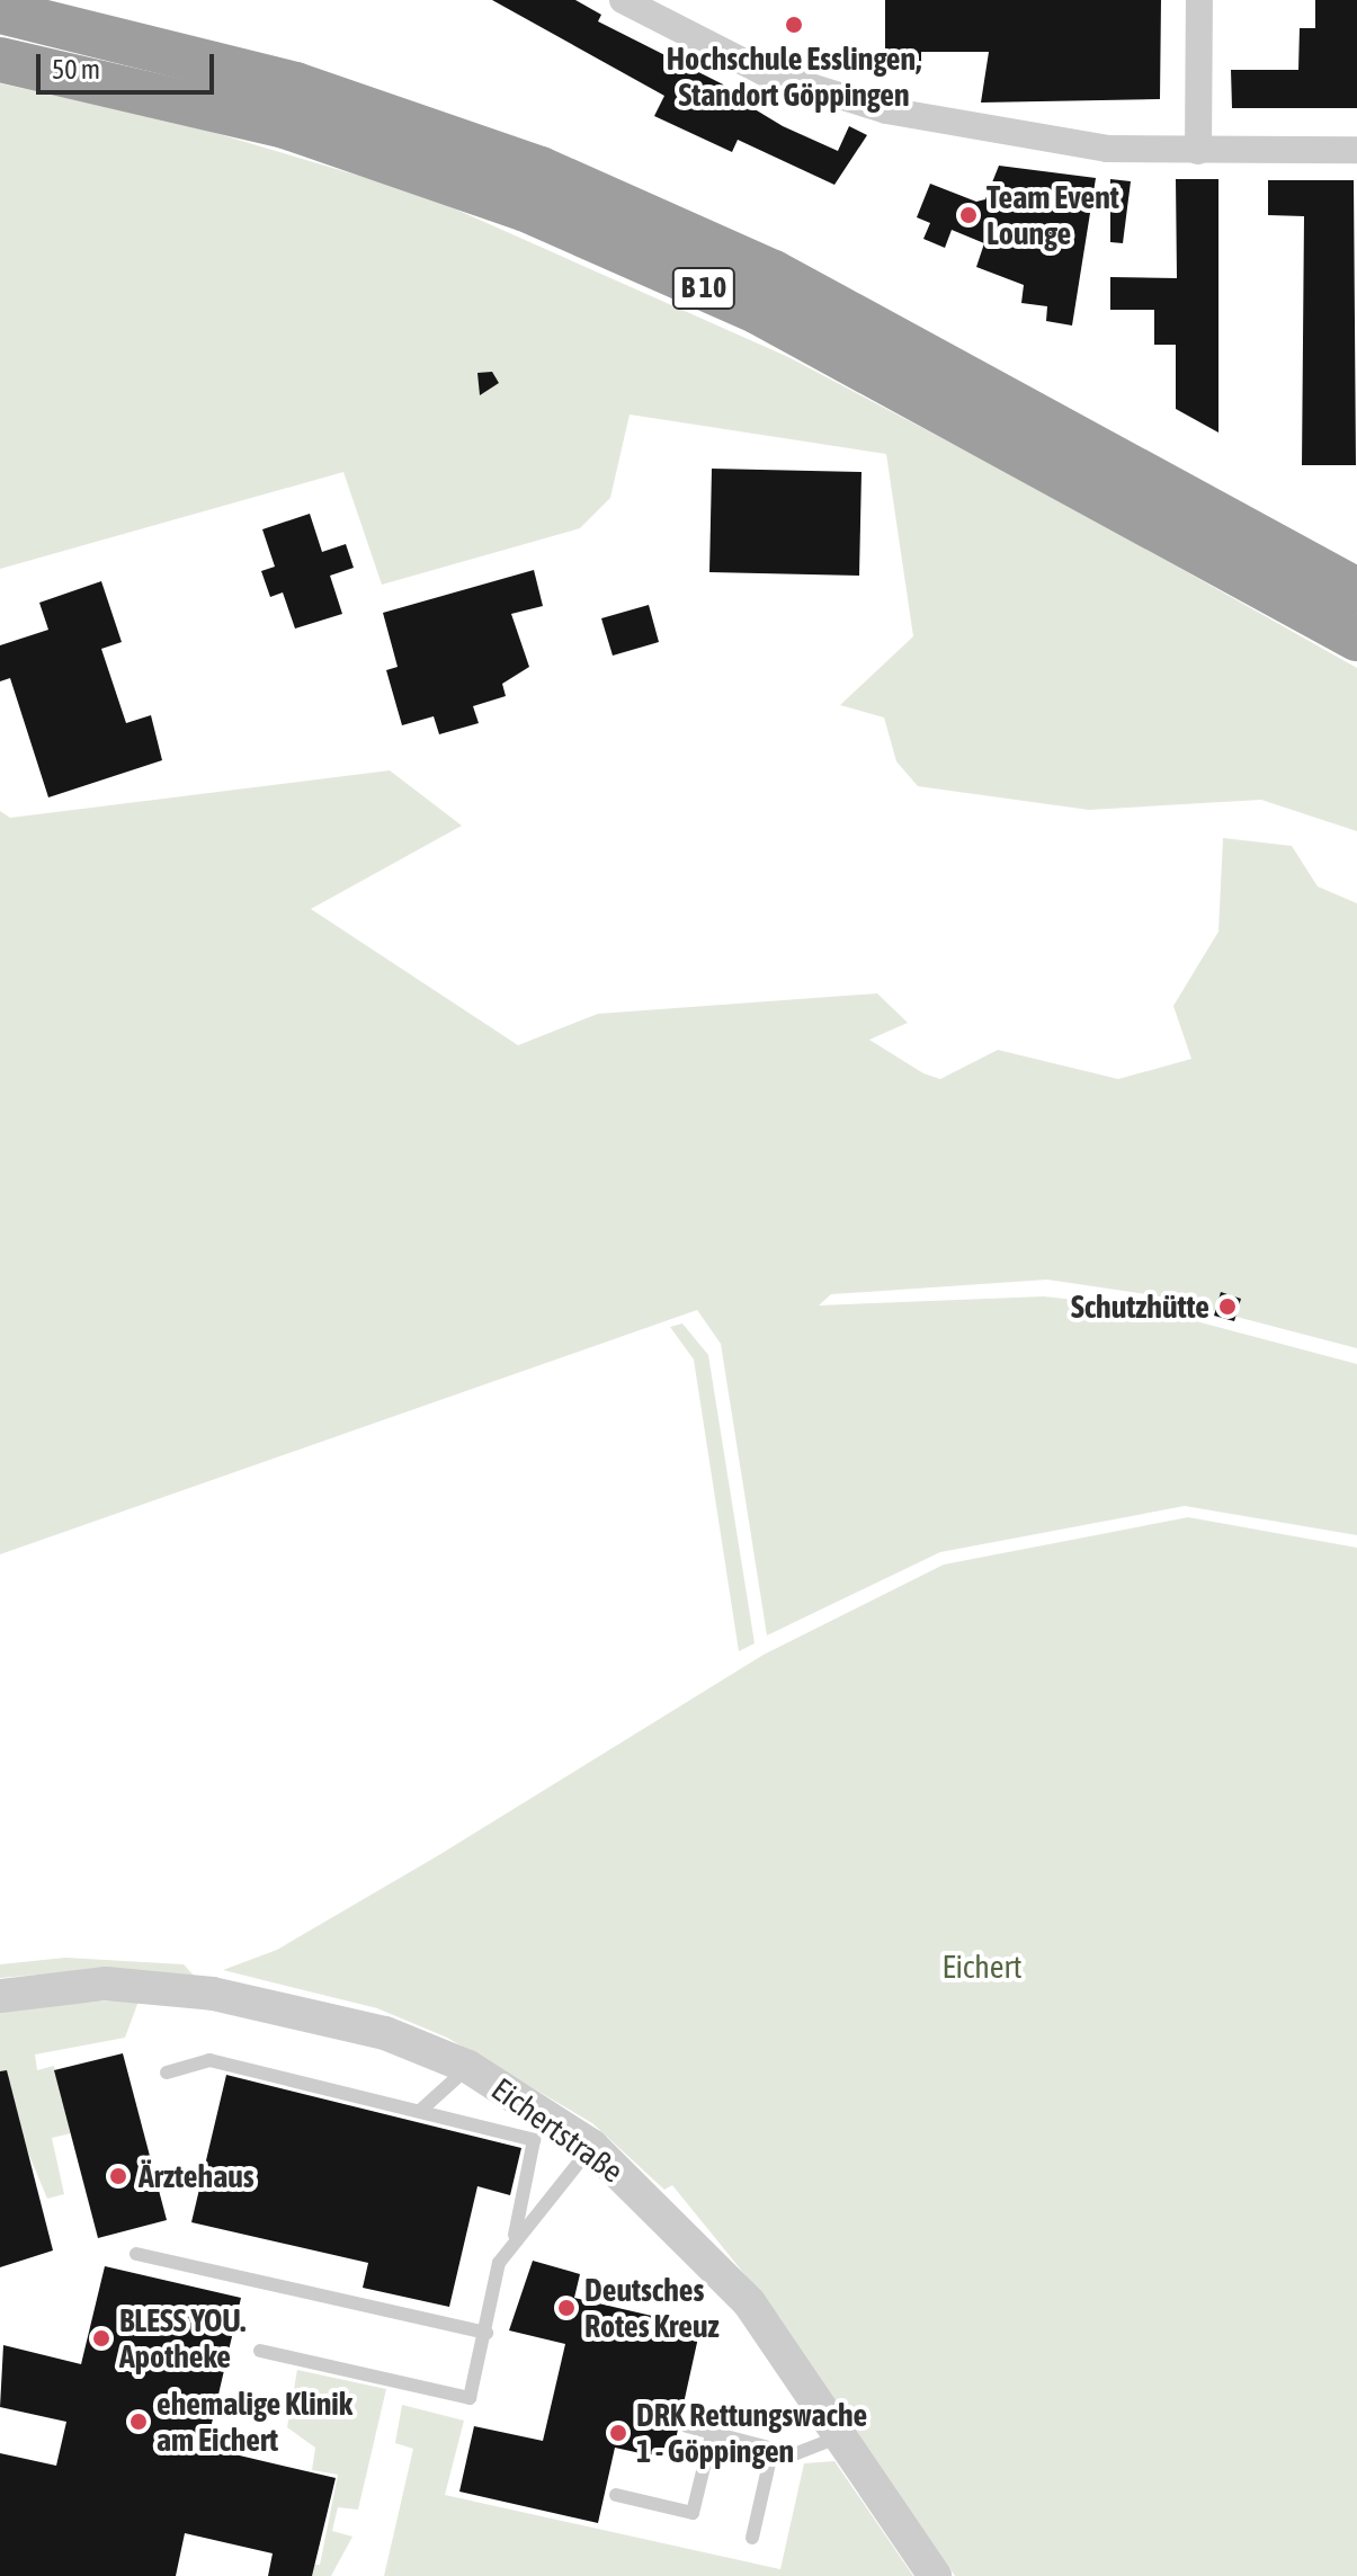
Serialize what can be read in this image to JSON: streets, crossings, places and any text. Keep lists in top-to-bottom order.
{
  "streets": {
    "highway": ["B 10"],
    "street": ["Eichertstraße"]
  },
  "parks": ["Eichert"],
  "places": [
    "Hochschule Esslingen, Standort Göppingen",
    "Team Event Lounge",
    "Schutzhütte",
    "Ärztehaus",
    "Deutsches Rotes Kreuz",
    "BLESS YOU. Apotheke",
    "ehemalige Klinik am Eichert",
    "DRK Rettungswache 1 - Göppingen"
  ],
  "scale_bar": "50 m"
}
